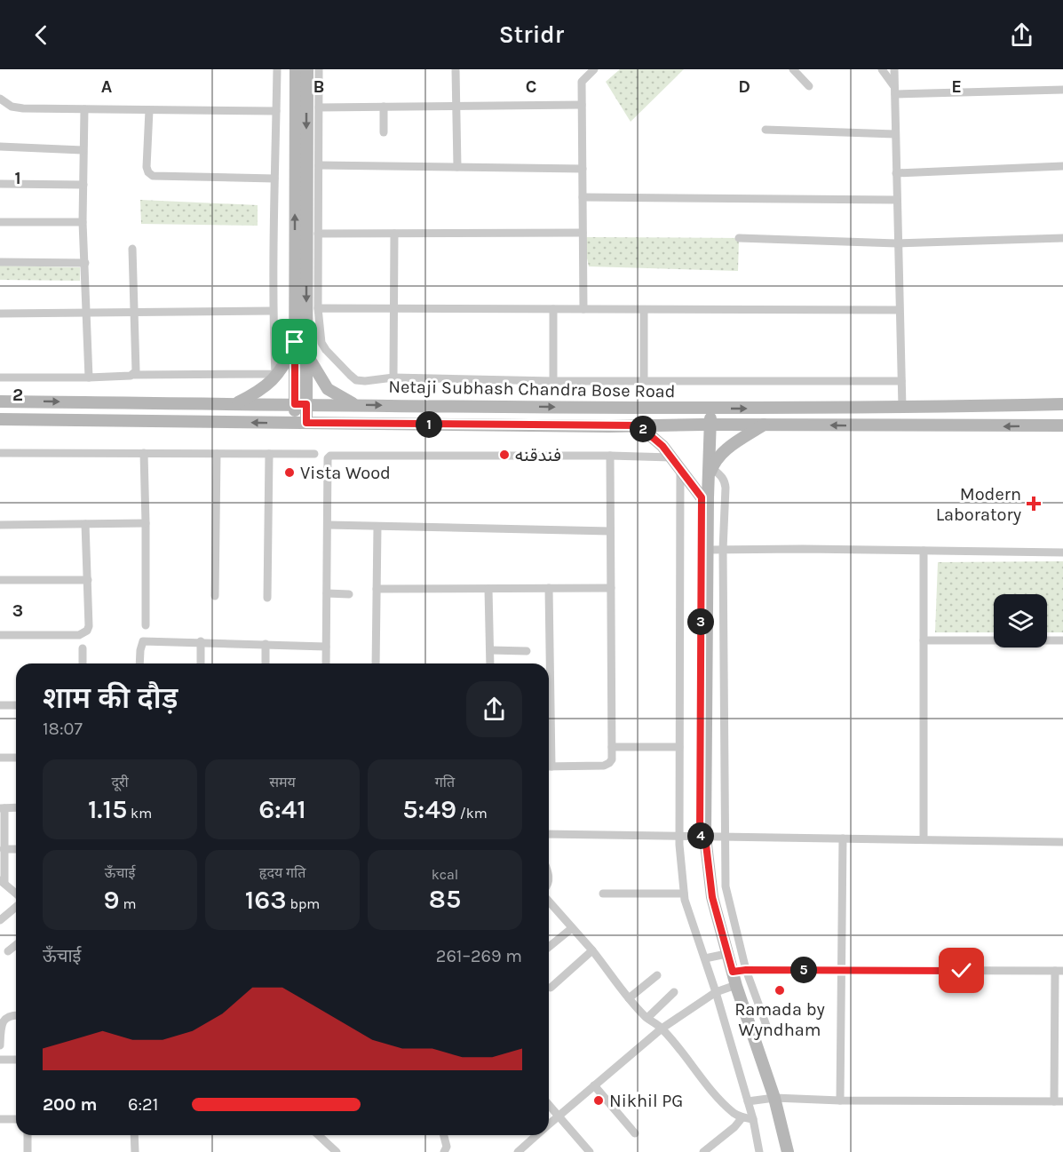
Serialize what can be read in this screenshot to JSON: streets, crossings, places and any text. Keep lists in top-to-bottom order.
{
  "streets": {
    "main road": ["Netaji Subhash Chandra Bose Road"]
  },
  "places": {
    "other": [
      "فندقنه",
      "Vista Wood",
      "Ramada by Wyndham",
      "Nikhil PG"
    ],
    "health": ["Modern Laboratory"]
  },
  "page": {
    "header": "Stridr",
    "pins": [
      "1",
      "2",
      "3",
      "4",
      "5"
    ],
    "heading": ["शाम की दौड़", "18:07"],
    "stats": [
      ["दूरी", "1.15 km"],
      ["समय", "6:41"],
      ["गति", "5:49 /km"],
      ["ऊँचाई", "9 m"],
      ["हृदय गति", "163 bpm"],
      ["kcal", "85"]
    ],
    "chart": ["ऊँचाई", "261–269 m"],
    "list": [
      {
        "name": "200 m",
        "note": "6:21"
      }
    ]
  },
  "grid": {
    "columns": [
      "A",
      "B",
      "C",
      "D",
      "E"
    ],
    "rows": ["1", "2", "3"]
  }
}
